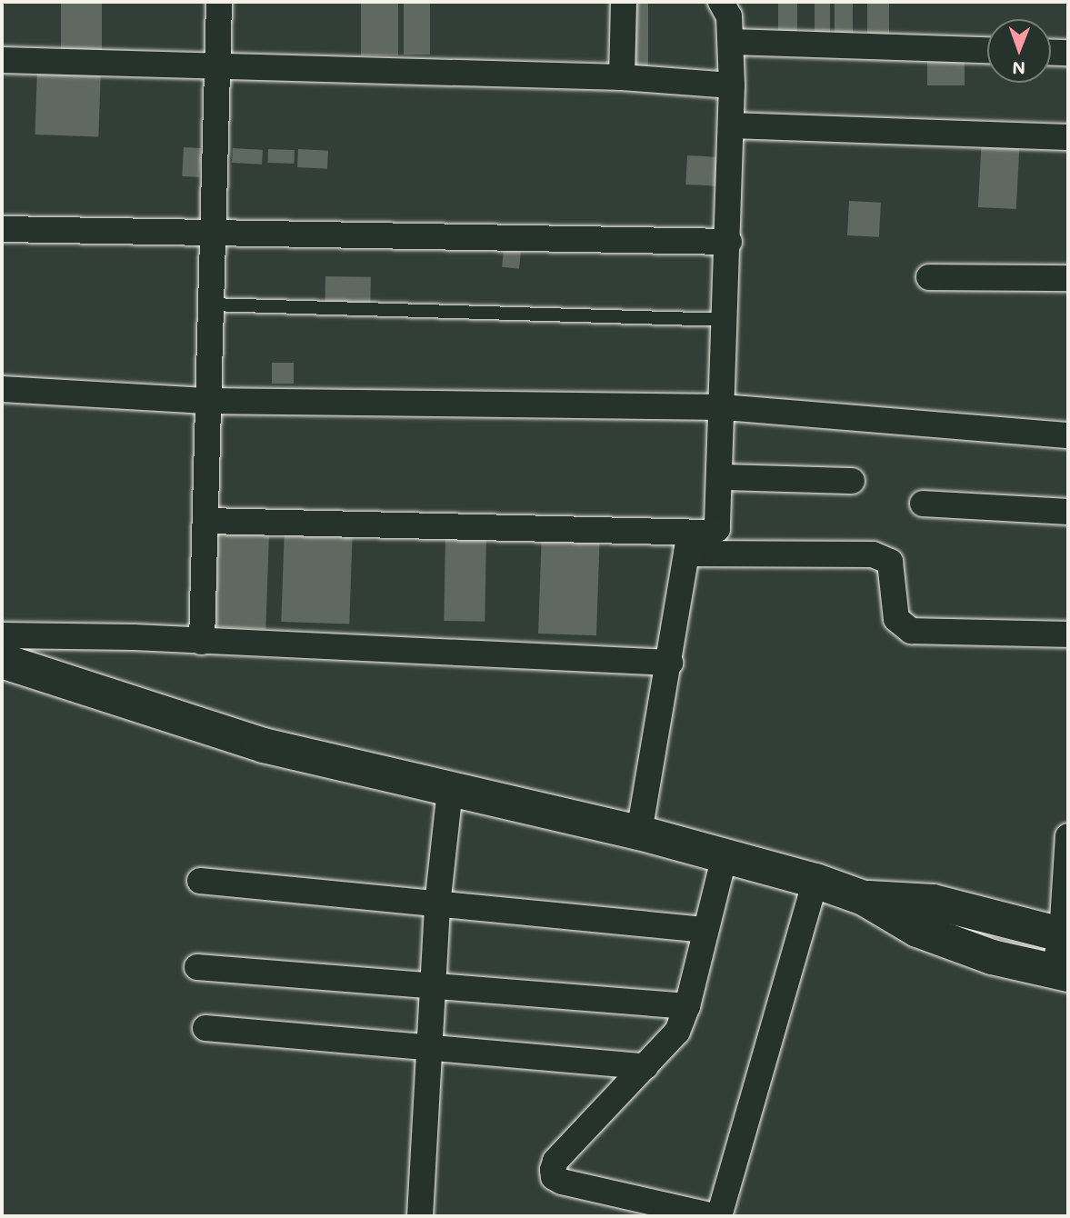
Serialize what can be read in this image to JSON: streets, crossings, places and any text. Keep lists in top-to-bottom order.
{
  "north": "bottom"
}
